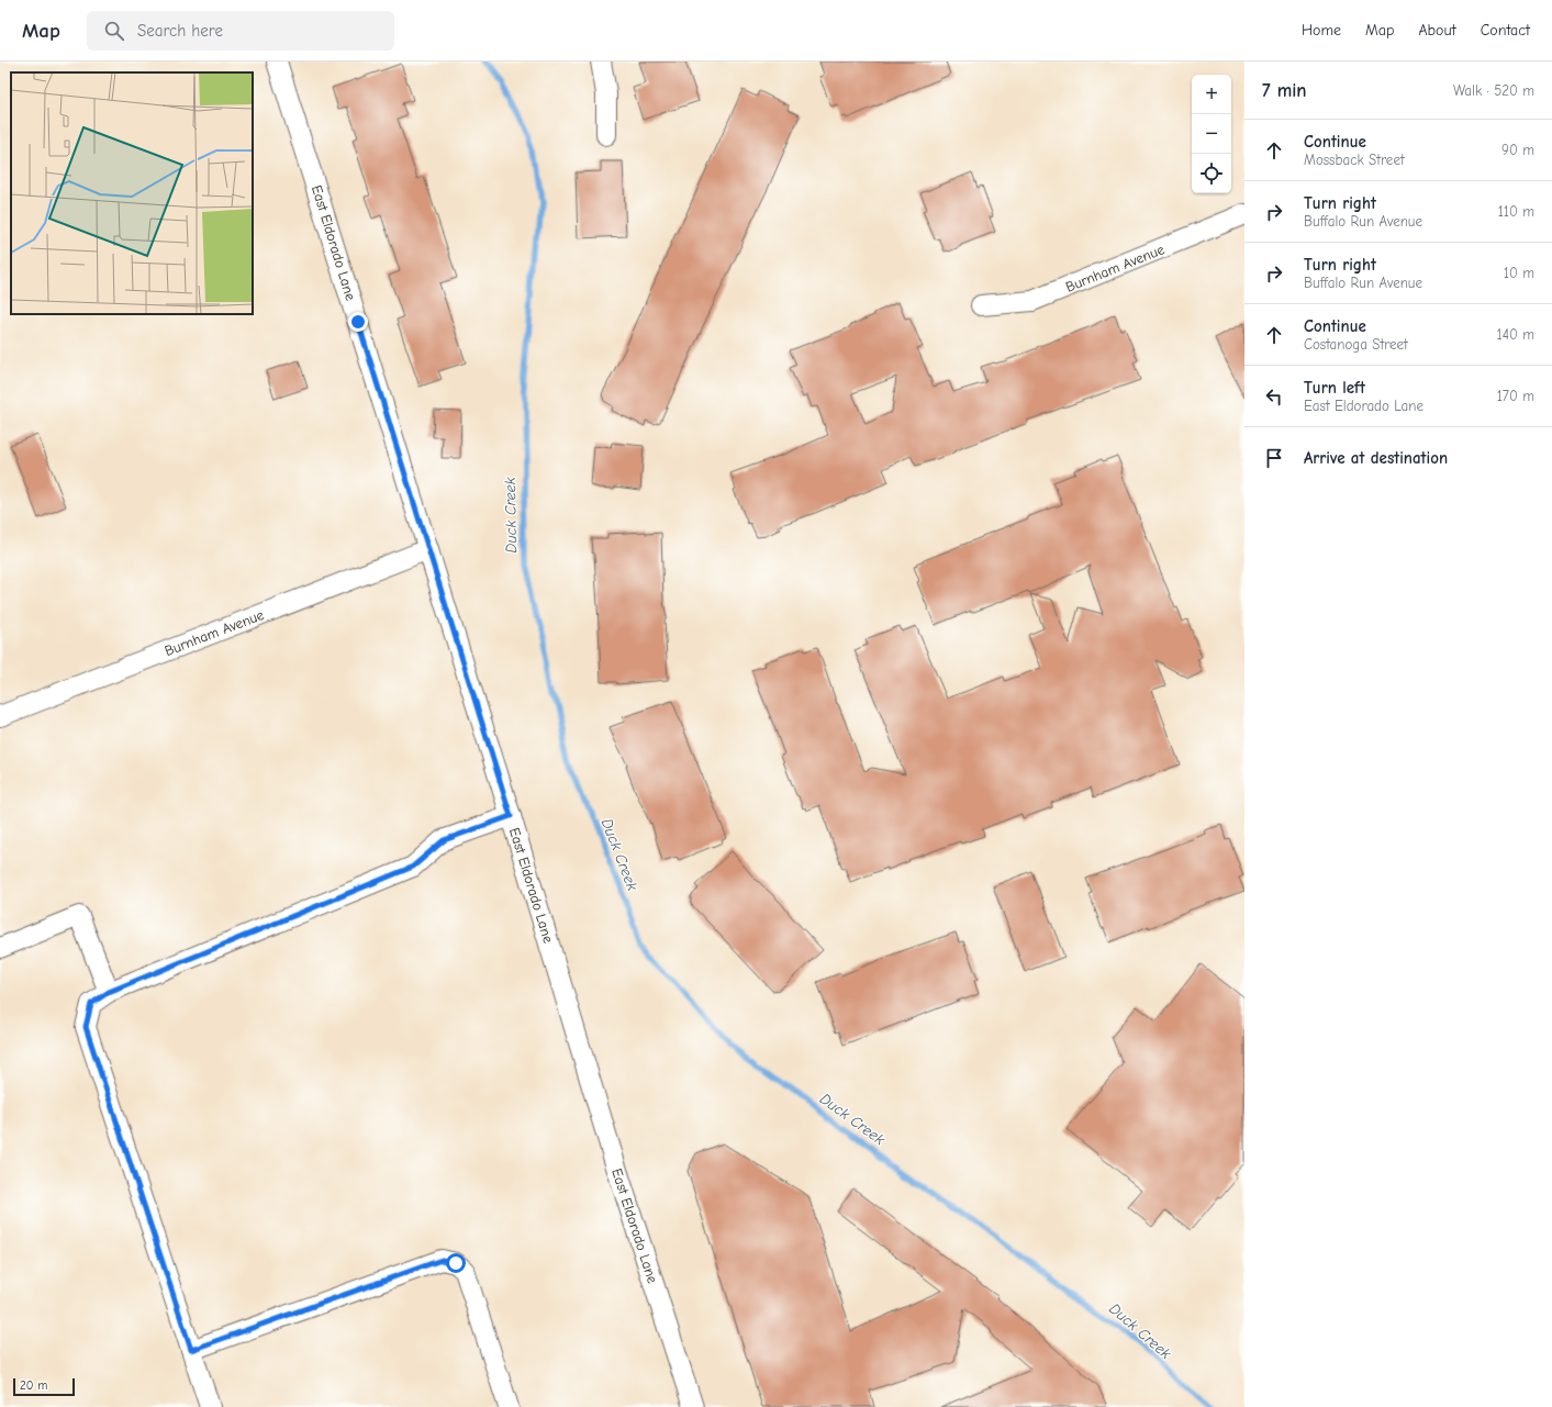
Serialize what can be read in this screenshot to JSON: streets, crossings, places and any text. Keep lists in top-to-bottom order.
{
  "streets": {
    "street": ["East Eldorado Lane", "Burnham Avenue"]
  },
  "crossings": [
    ["East Eldorado Lane", "Burnham Avenue"]
  ],
  "water": ["Duck Creek"],
  "scale_bar": "20 m",
  "page": {
    "header": "Map",
    "search": "Search here",
    "nav": [
      "Home",
      "Map",
      "About",
      "Contact"
    ],
    "heading": ["7 min", "Walk · 520 m"],
    "map_buttons": ["+", "−"],
    "list": [
      ["Continue", "Mossback Street", "90 m"],
      ["Turn right", "Buffalo Run Avenue", "110 m"],
      ["Turn right", "Buffalo Run Avenue", "10 m"],
      ["Continue", "Costanoga Street", "140 m"],
      ["Turn left", "East Eldorado Lane", "170 m"],
      "Arrive at destination"
    ],
    "scale": "20 m"
  }
}
